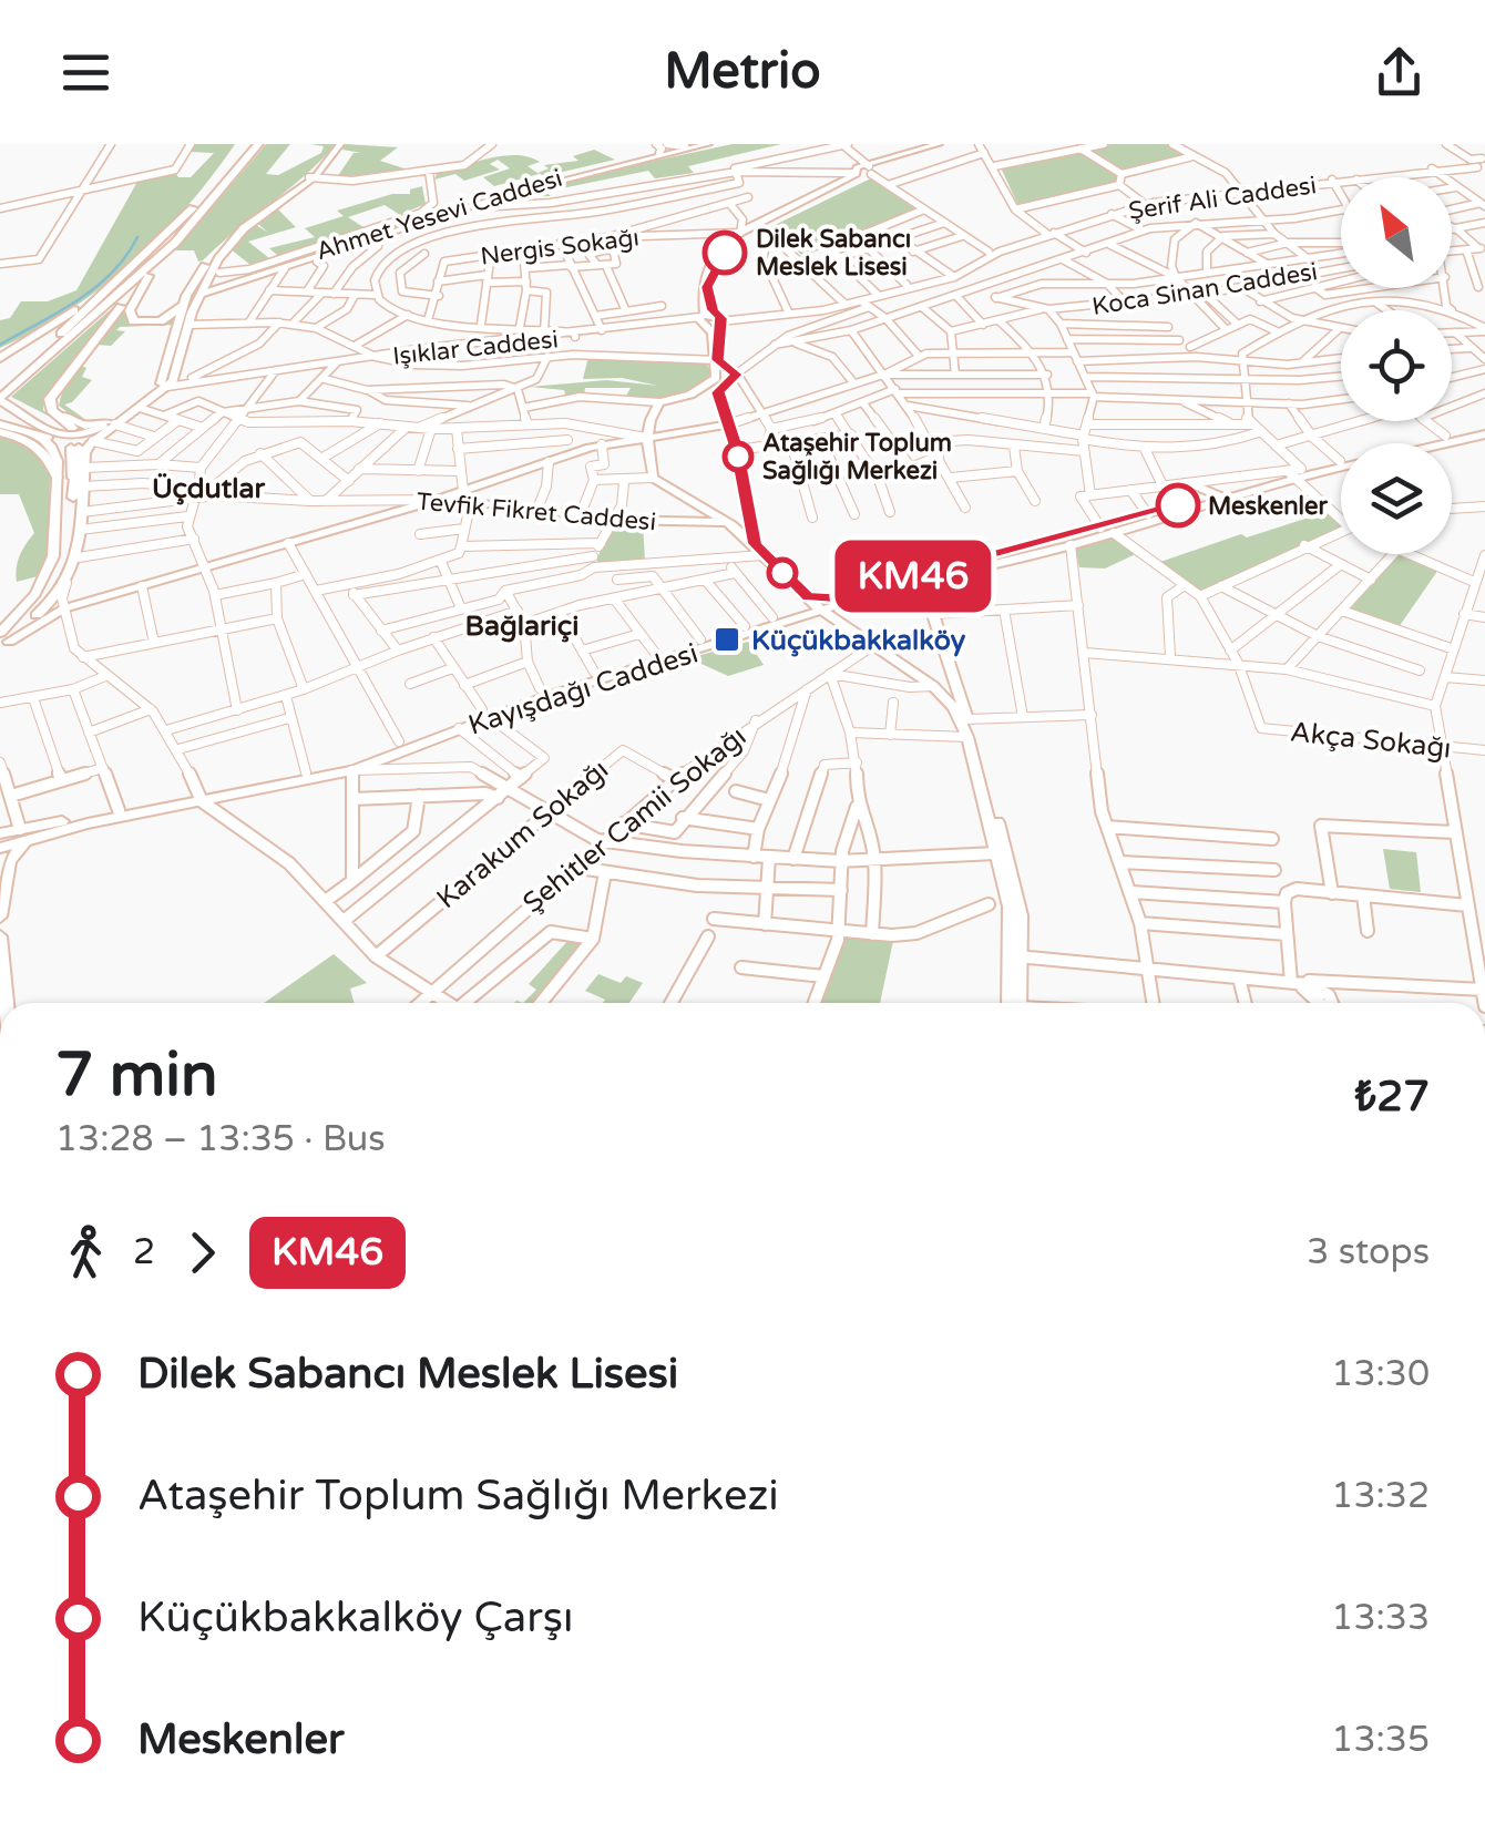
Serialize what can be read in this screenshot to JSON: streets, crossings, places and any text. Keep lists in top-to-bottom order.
{
  "streets": {
    "main road": ["Ahmet Yesevi Caddesi", "Tevfik Fikret Caddesi", "Kayışdağı Caddesi"],
    "street": [
      "Şerif Ali Caddesi",
      "Nergis Sokağı",
      "Koca Sinan Caddesi",
      "Işıklar Caddesi",
      "Akça Sokağı",
      "Şehitler Camii Sokağı",
      "Karakum Sokağı"
    ]
  },
  "crossings": [
    ["Şerif Ali Caddesi", "Işıklar Caddesi"],
    ["Şehitler Camii Sokağı", "Karakum Sokağı"]
  ],
  "districts": ["Üçdutlar", "Bağlariçi"],
  "places": {
    "other": ["Dilek Sabancı Meslek Lisesi", "Ataşehir Toplum Sağlığı Merkezi", "Meskenler"],
    "transit": ["Küçükbakkalköy"]
  },
  "lines": ["bus line KM46"],
  "north": "top left",
  "page": {
    "header": "Metrio",
    "on_map": "KM46",
    "heading": ["7 min", "13:28 – 13:35 · Bus", "₺27"],
    "legs": ["2", "KM46", "3 stops"],
    "list": [
      {
        "name": "Dilek Sabancı Meslek Lisesi",
        "value": "13:30"
      },
      {
        "name": "Ataşehir Toplum Sağlığı Merkezi",
        "value": "13:32"
      },
      {
        "name": "Küçükbakkalköy Çarşı",
        "value": "13:33"
      },
      {
        "name": "Meskenler",
        "value": "13:35"
      }
    ]
  }
}
